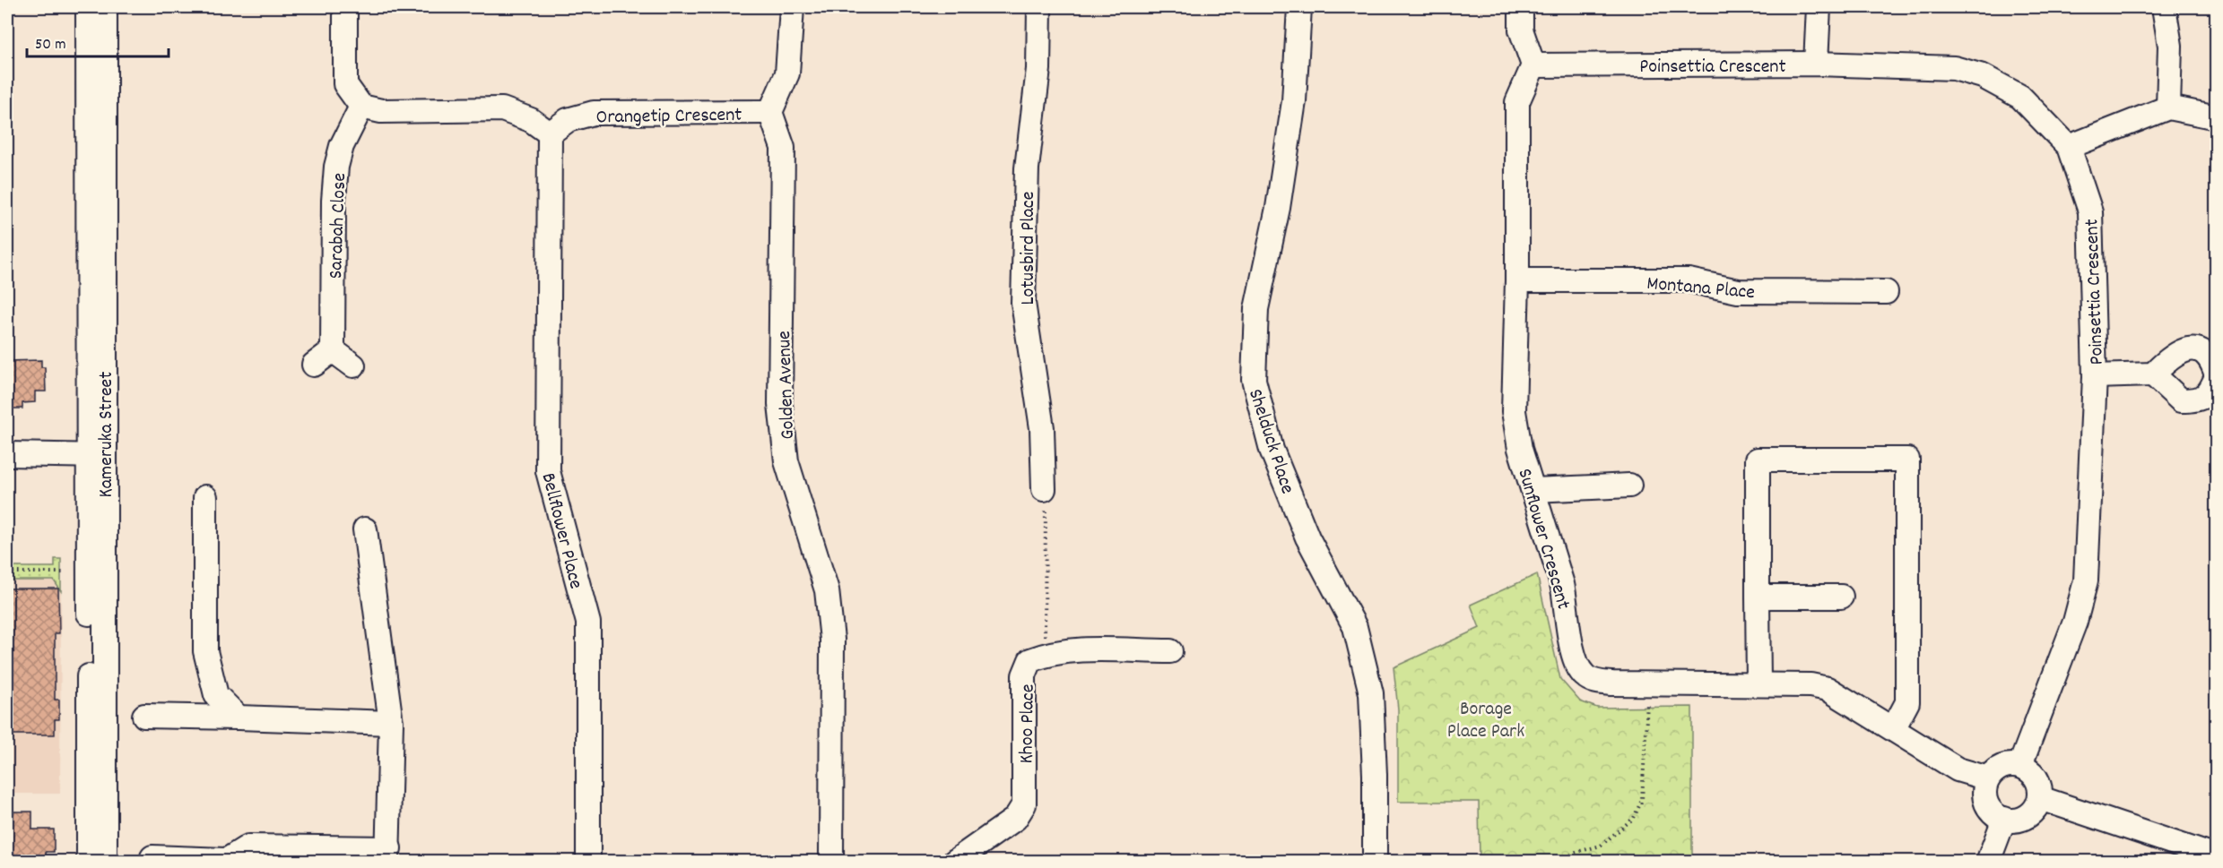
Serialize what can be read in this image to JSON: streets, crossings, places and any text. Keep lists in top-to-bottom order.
{
  "streets": {
    "street": [
      "Poinsettia Crescent",
      "Orangetip Crescent",
      "Sarabah Close",
      "Lotusbird Place",
      "Montana Place",
      "Golden Avenue",
      "Kameruka Street",
      "Shelduck Place",
      "Bellflower Place",
      "Sunflower Crescent",
      "Khoo Place"
    ]
  },
  "crossings": [
    ["Poinsettia Crescent", "Sunflower Crescent"],
    ["Orangetip Crescent", "Golden Avenue"],
    ["Orangetip Crescent", "Bellflower Place"],
    ["Montana Place", "Sunflower Crescent"]
  ],
  "parks": ["Borage Place Park"],
  "scale_bar": "50 m"
}
